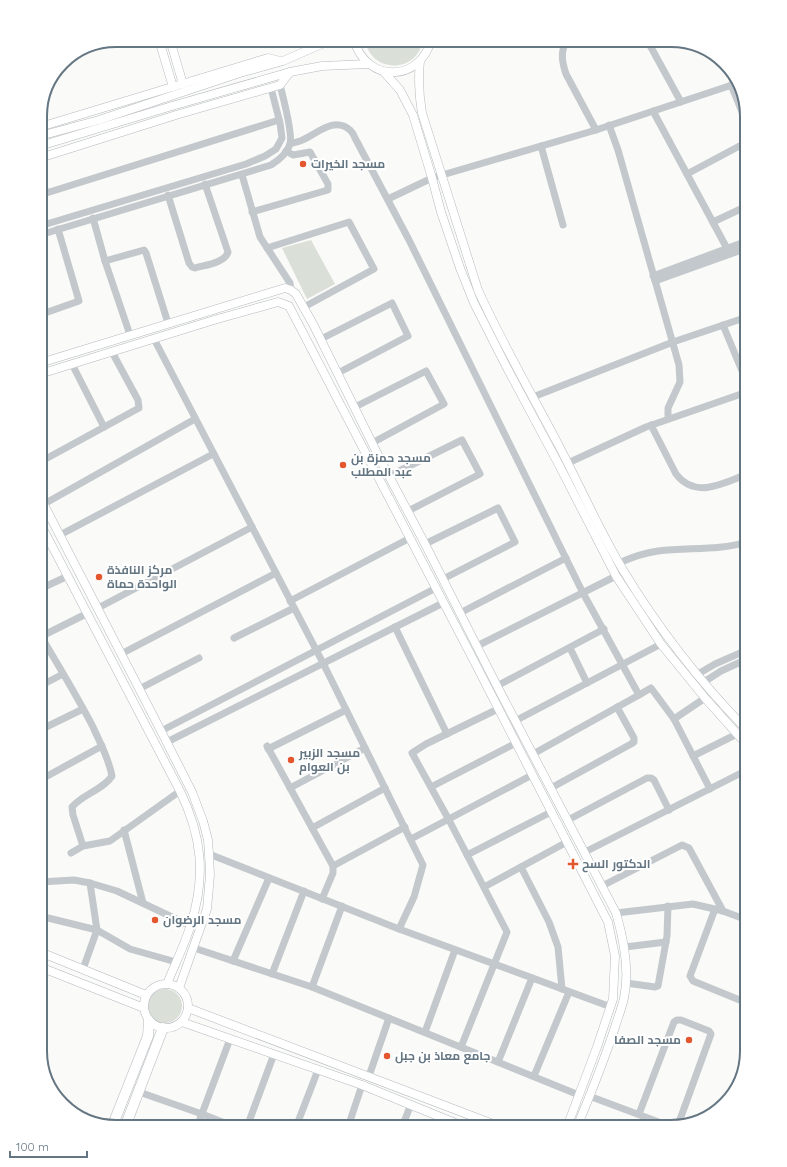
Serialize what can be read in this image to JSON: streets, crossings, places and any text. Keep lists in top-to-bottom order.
{
  "places": {
    "other": [
      "مسجد الخيرات",
      "مسجد حمزة بن عبد المطلب",
      "مركز النافذة الواحدة حماة",
      "مسجد الزبير بن العوام",
      "مسجد الرضوان",
      "مسجد الصفا",
      "جامع معاذ بن جبل"
    ],
    "health": ["الدكتور السح"]
  },
  "scale_bar": "100 m"
}
